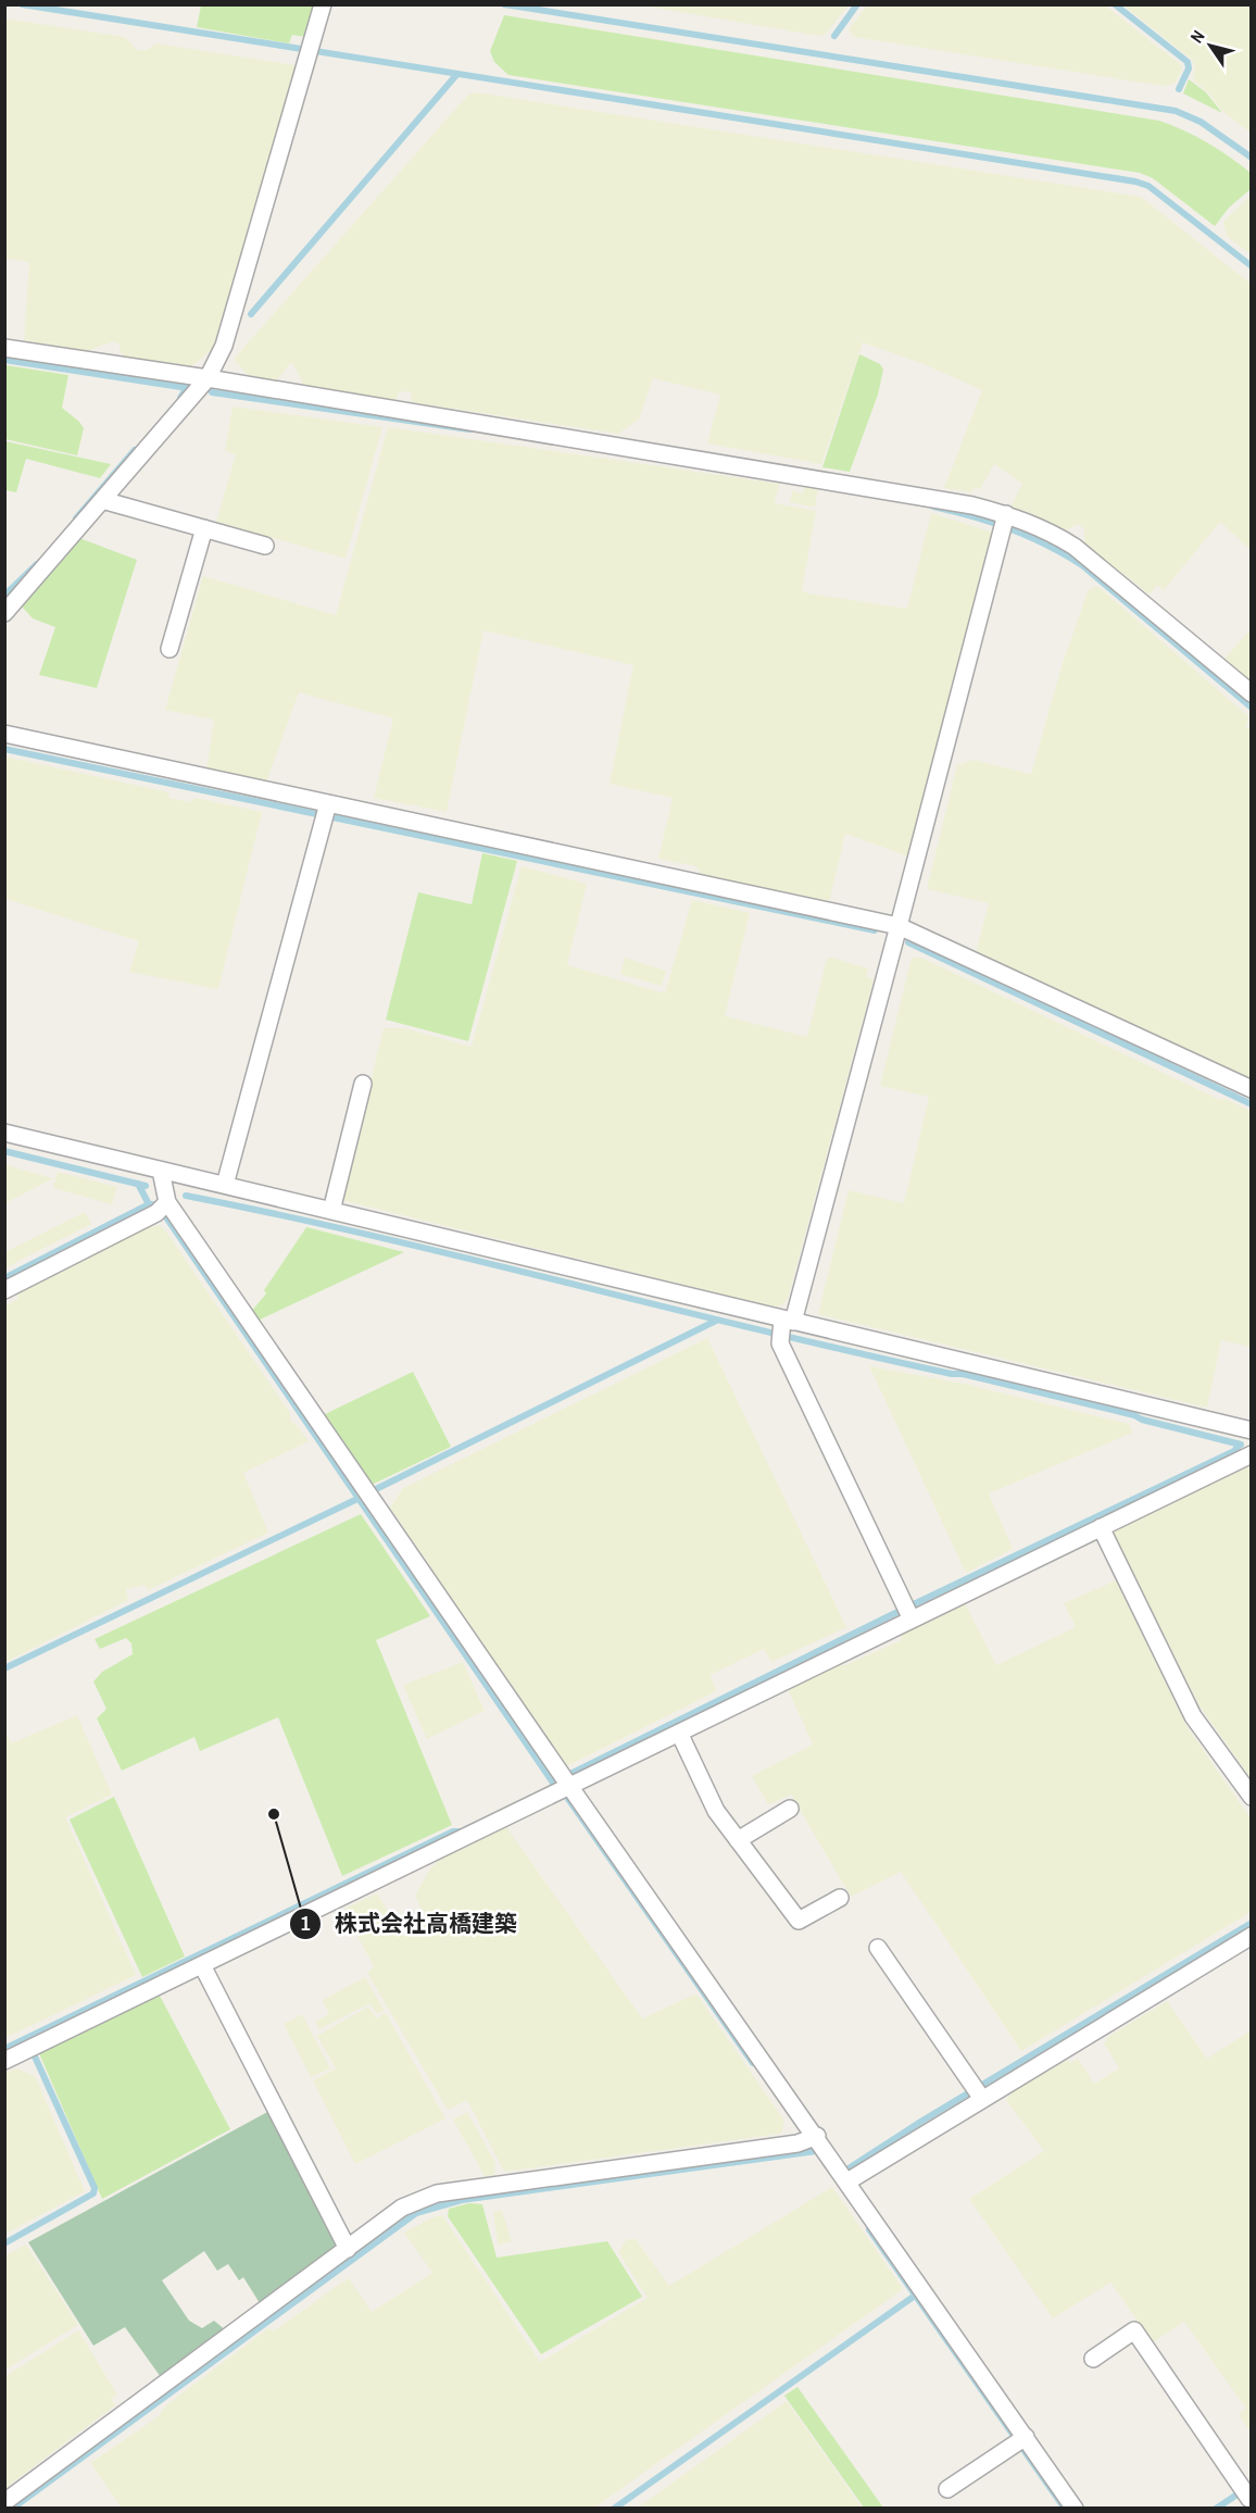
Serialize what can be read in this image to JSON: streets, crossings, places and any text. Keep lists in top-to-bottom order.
{
  "places": ["株式会社高橋建築"],
  "north": "top left"
}
